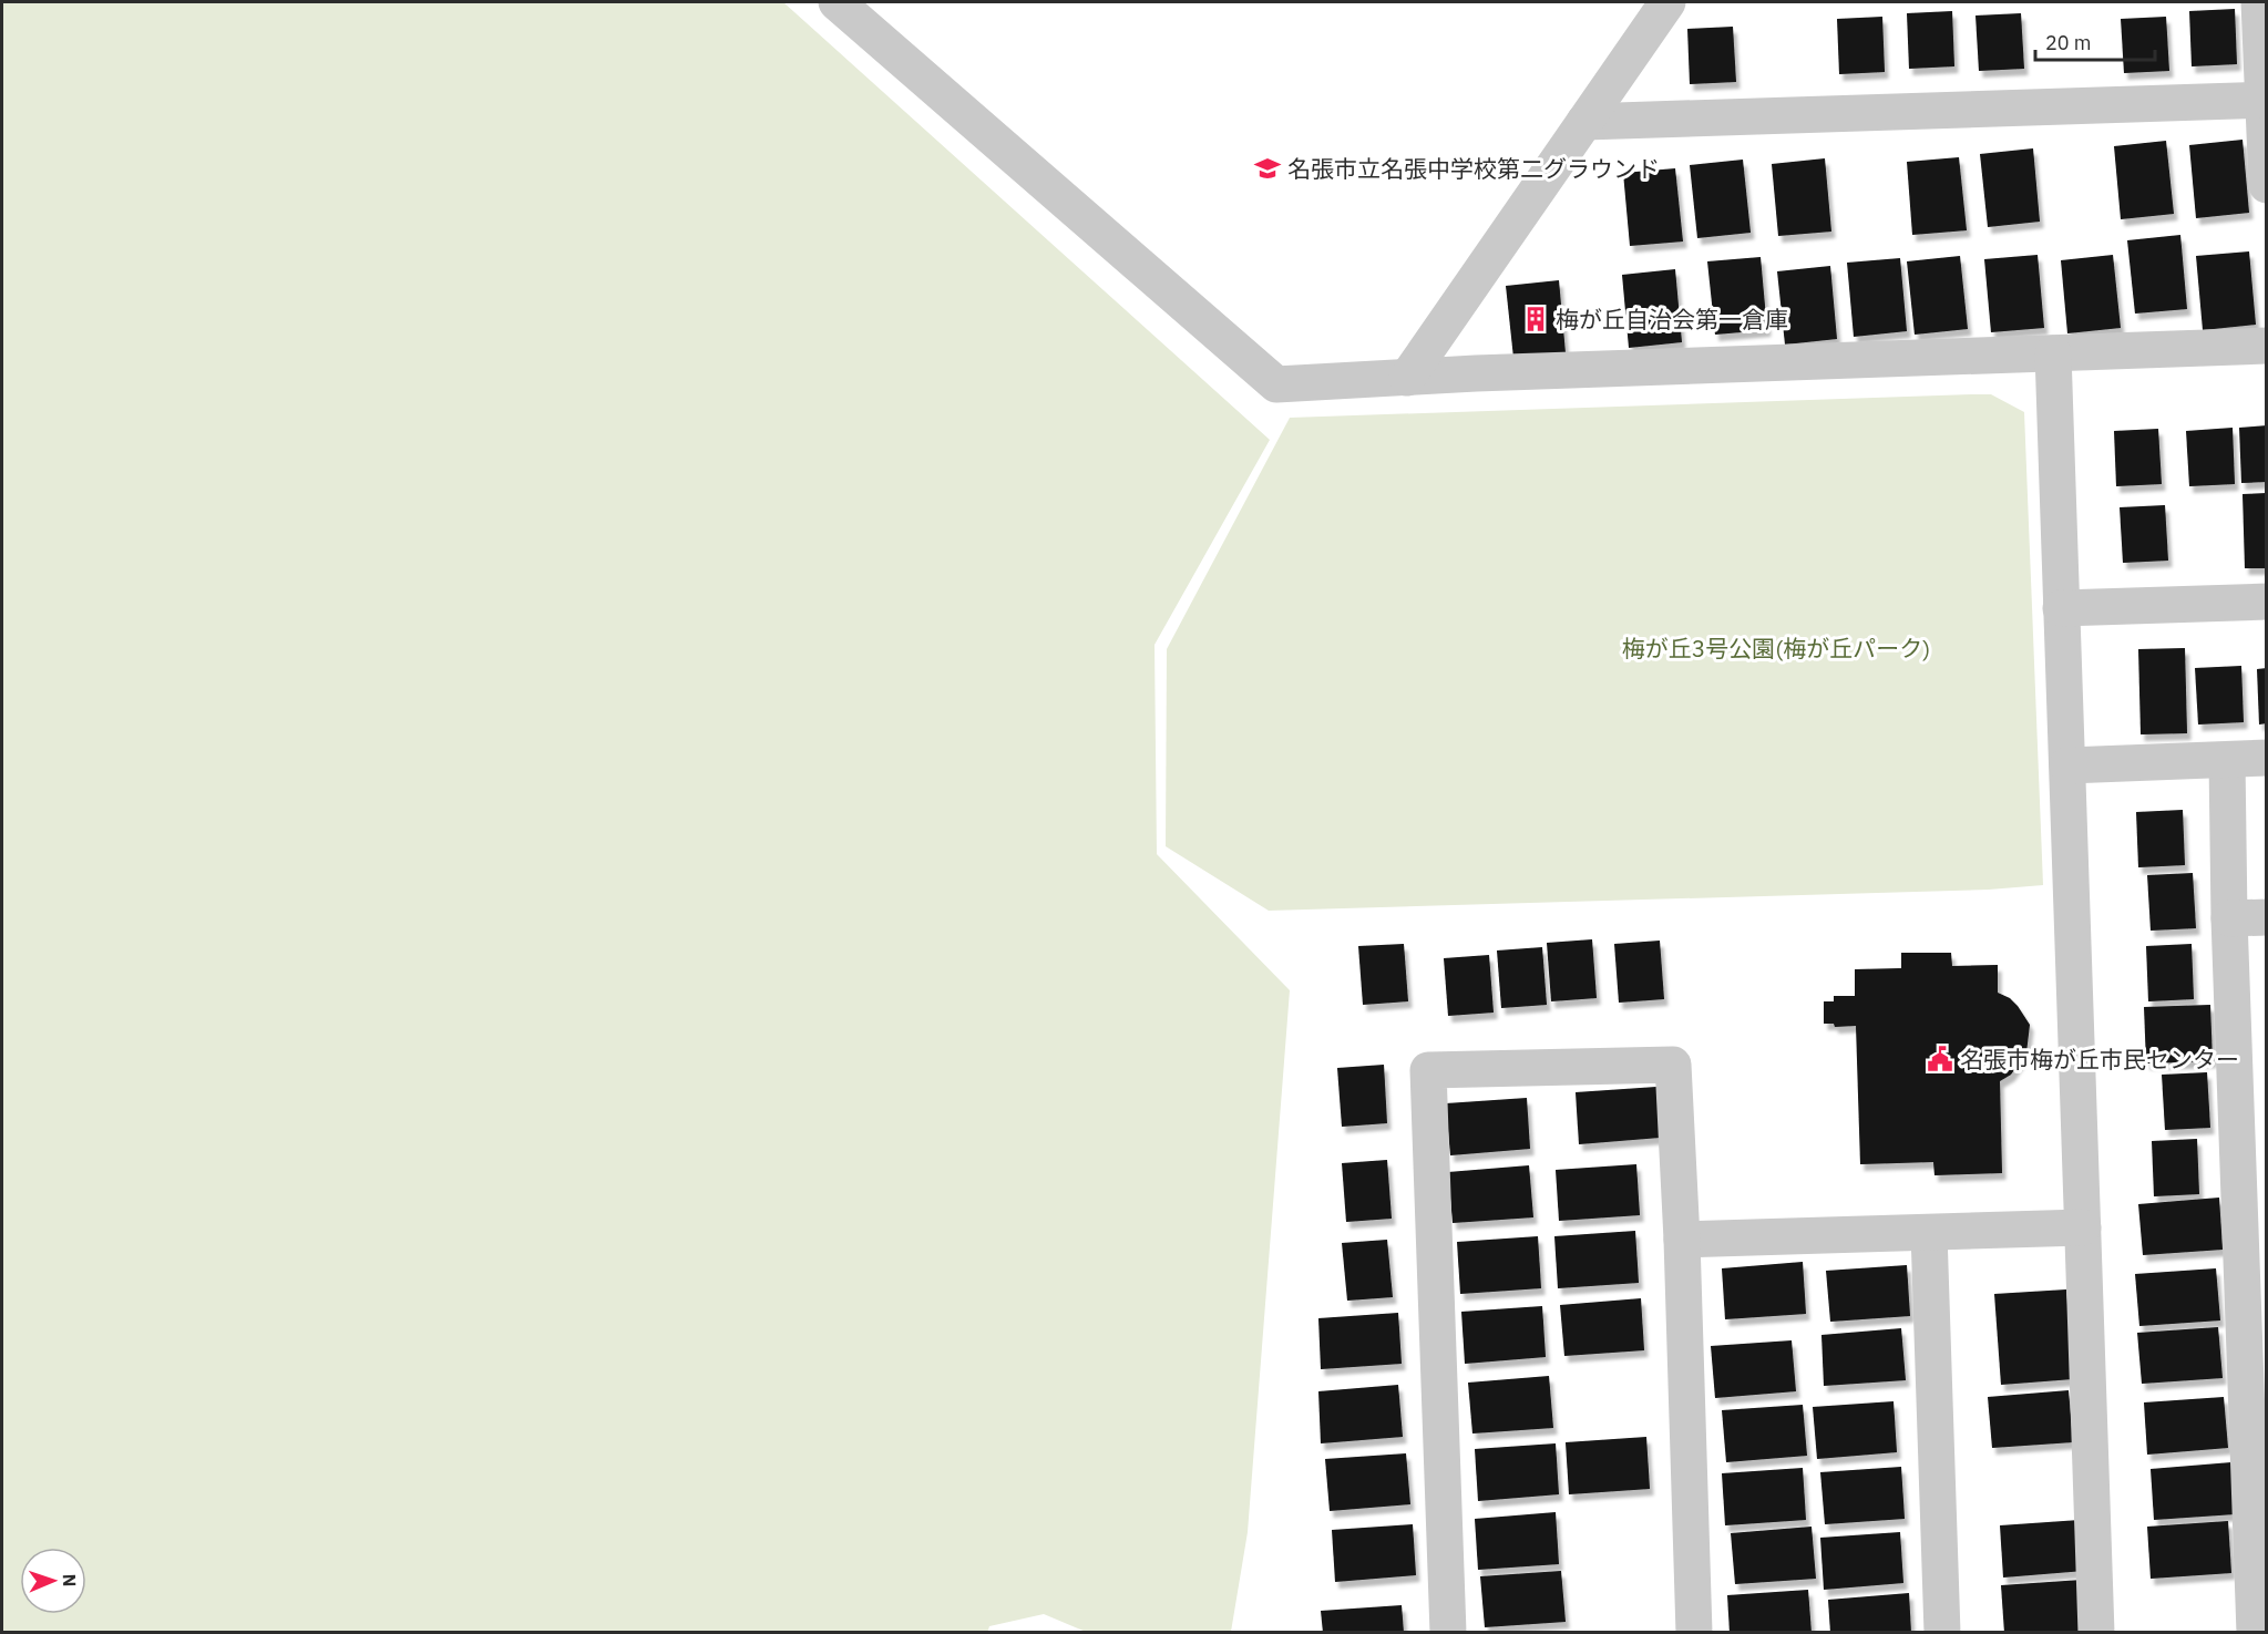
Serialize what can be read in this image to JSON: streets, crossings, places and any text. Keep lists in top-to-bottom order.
{
  "parks": ["梅が丘3号公園(梅が丘パーク)"],
  "places": {
    "school or university": ["名張市立名張中学校第二グラウンド"],
    "building": ["梅が丘自治会第一倉庫"],
    "public building": ["名張市梅が丘市民センター"]
  },
  "scale_bar": "20 m",
  "north": "right"
}
